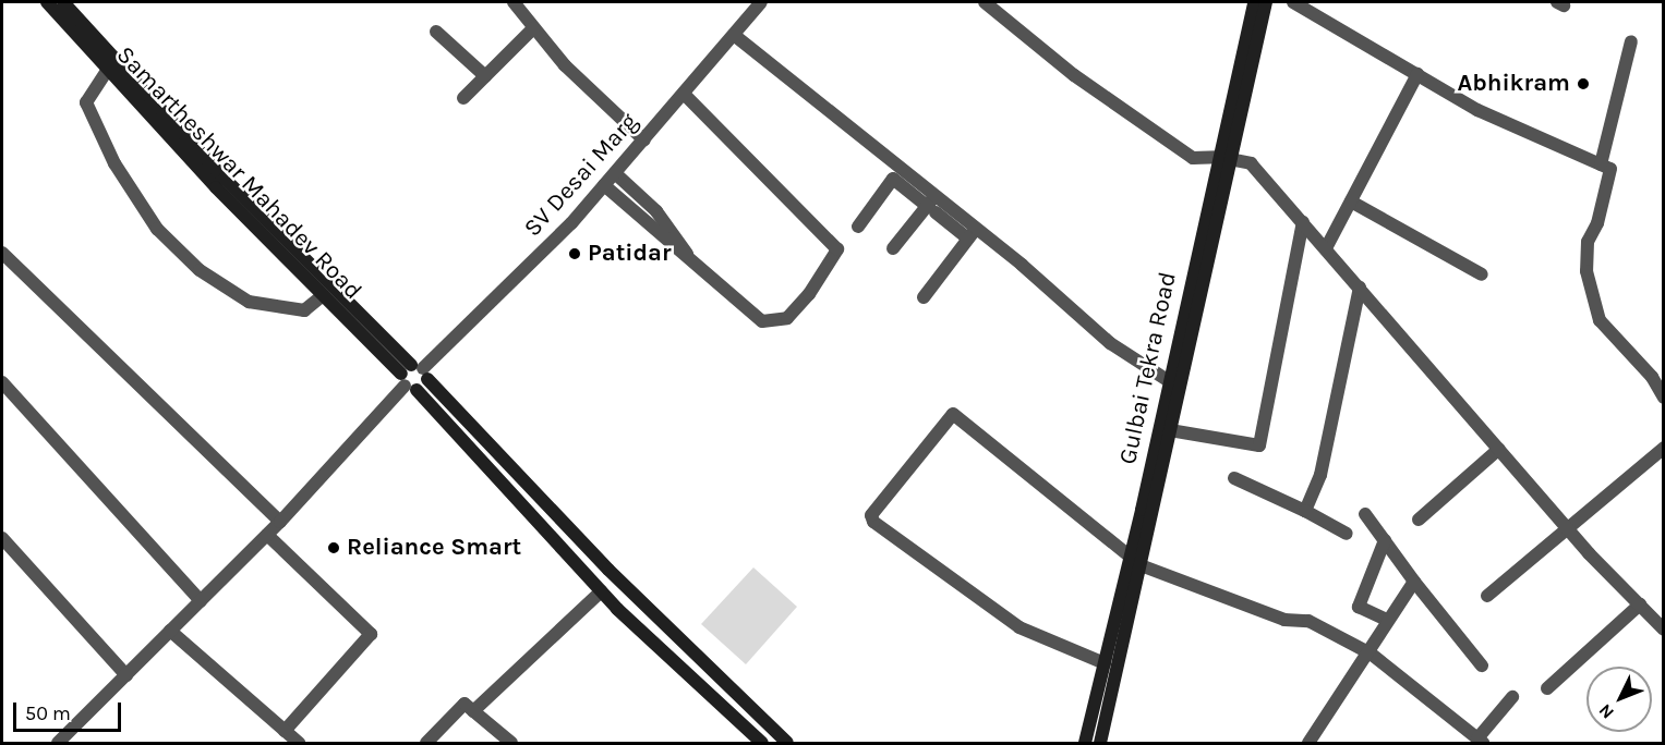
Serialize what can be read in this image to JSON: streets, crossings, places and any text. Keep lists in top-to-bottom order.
{
  "streets": {
    "main road": ["Samartheshwar Mahadev Road", "Gulbai Tekra Road"],
    "street": ["SV Desai Marg"]
  },
  "crossings": [
    ["Samartheshwar Mahadev Road", "SV Desai Marg"]
  ],
  "places": ["Abhikram", "Patidar", "Reliance Smart"],
  "scale_bar": "50 m",
  "north": "bottom left"
}
